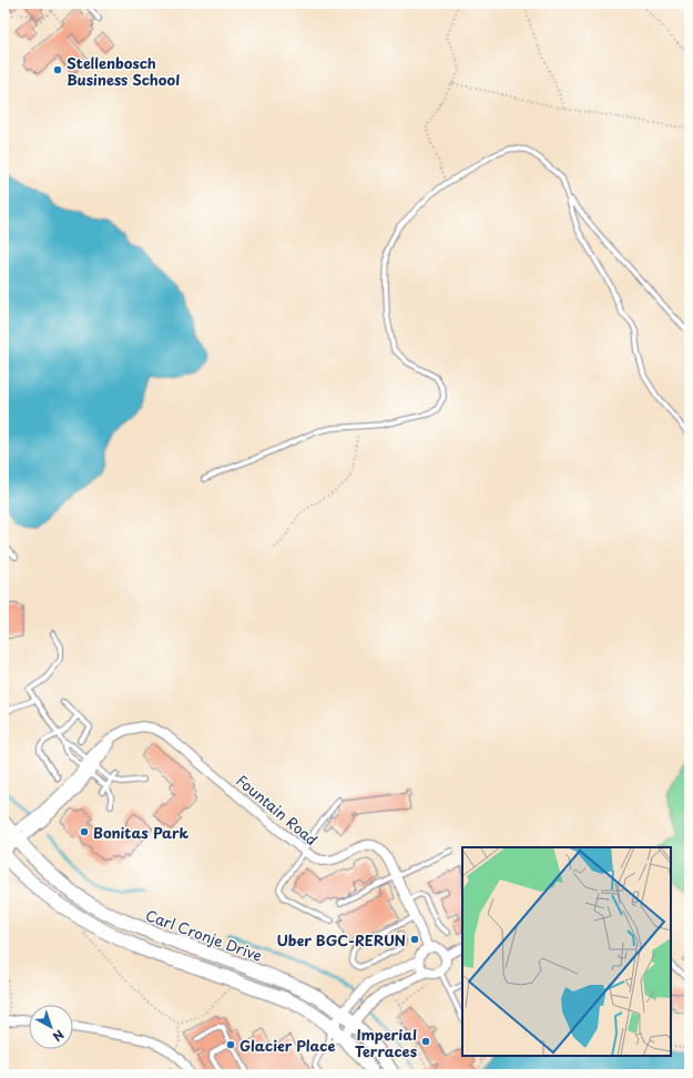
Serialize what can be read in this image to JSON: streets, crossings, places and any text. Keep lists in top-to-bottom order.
{
  "streets": {
    "main road": ["Carl Cronje Drive"],
    "street": ["Fountain Road"]
  },
  "crossings": [
    ["Fountain Road", "Carl Cronje Drive"]
  ],
  "places": [
    "Stellenbosch Business School",
    "Bonitas Park",
    "Uber BGC-RERUN",
    "Imperial Terraces",
    "Glacier Place"
  ],
  "north": "bottom right"
}
